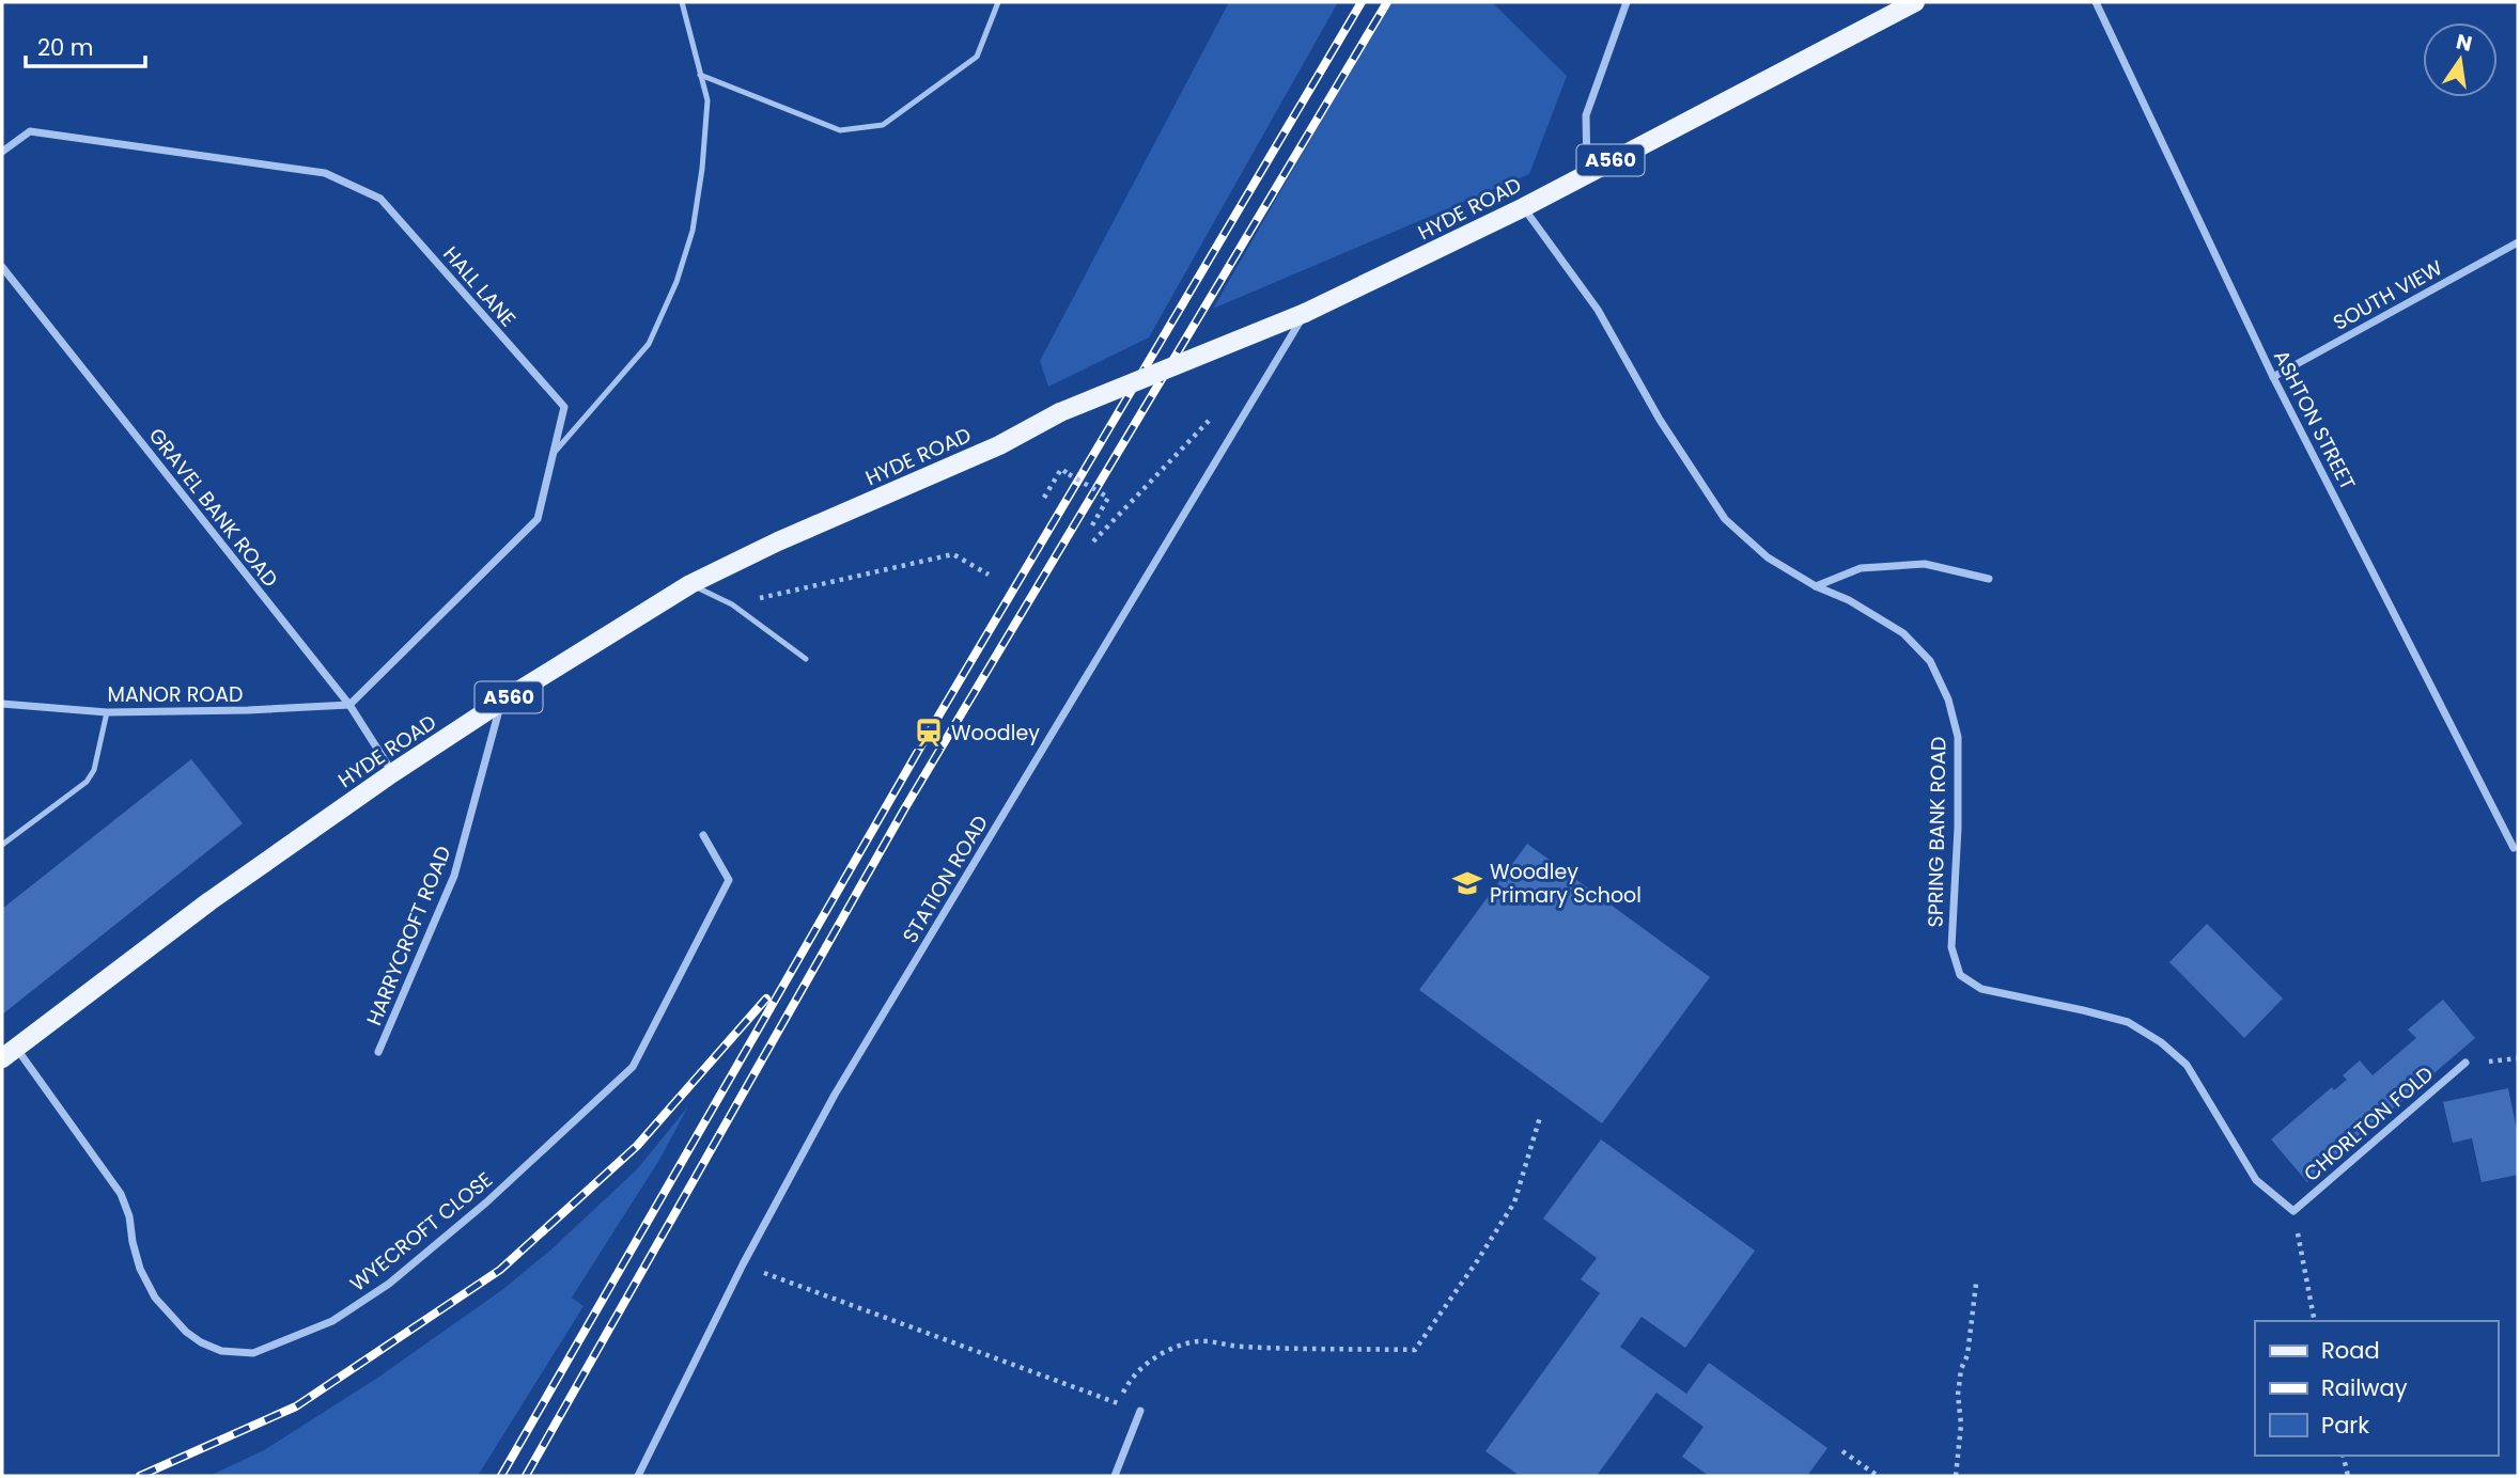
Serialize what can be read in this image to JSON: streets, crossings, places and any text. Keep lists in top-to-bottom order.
{
  "streets": {
    "main road": ["A560", "HYDE ROAD"],
    "street": [
      "HALL LANE",
      "SOUTH VIEW",
      "ASHTON STREET",
      "GRAVEL BANK ROAD",
      "MANOR ROAD",
      "SPRING BANK ROAD",
      "STATION ROAD",
      "HARRYCROFT ROAD",
      "CHORLTON FOLD",
      "WYECROFT CLOSE"
    ]
  },
  "crossings": [
    ["HYDE ROAD", "GRAVEL BANK ROAD"],
    ["HYDE ROAD", "SPRING BANK ROAD"],
    ["HYDE ROAD", "STATION ROAD"],
    ["HYDE ROAD", "HARRYCROFT ROAD"],
    ["HYDE ROAD", "WYECROFT CLOSE"],
    ["HALL LANE", "GRAVEL BANK ROAD"],
    ["HALL LANE", "MANOR ROAD"],
    ["SOUTH VIEW", "ASHTON STREET"],
    ["GRAVEL BANK ROAD", "MANOR ROAD"],
    ["SPRING BANK ROAD", "CHORLTON FOLD"]
  ],
  "places": {
    "station": ["Woodley"],
    "school or university": ["Woodley Primary School"]
  },
  "legend": ["Road", "Railway", "Park"],
  "scale_bar": "20 m",
  "north": "top"
}
